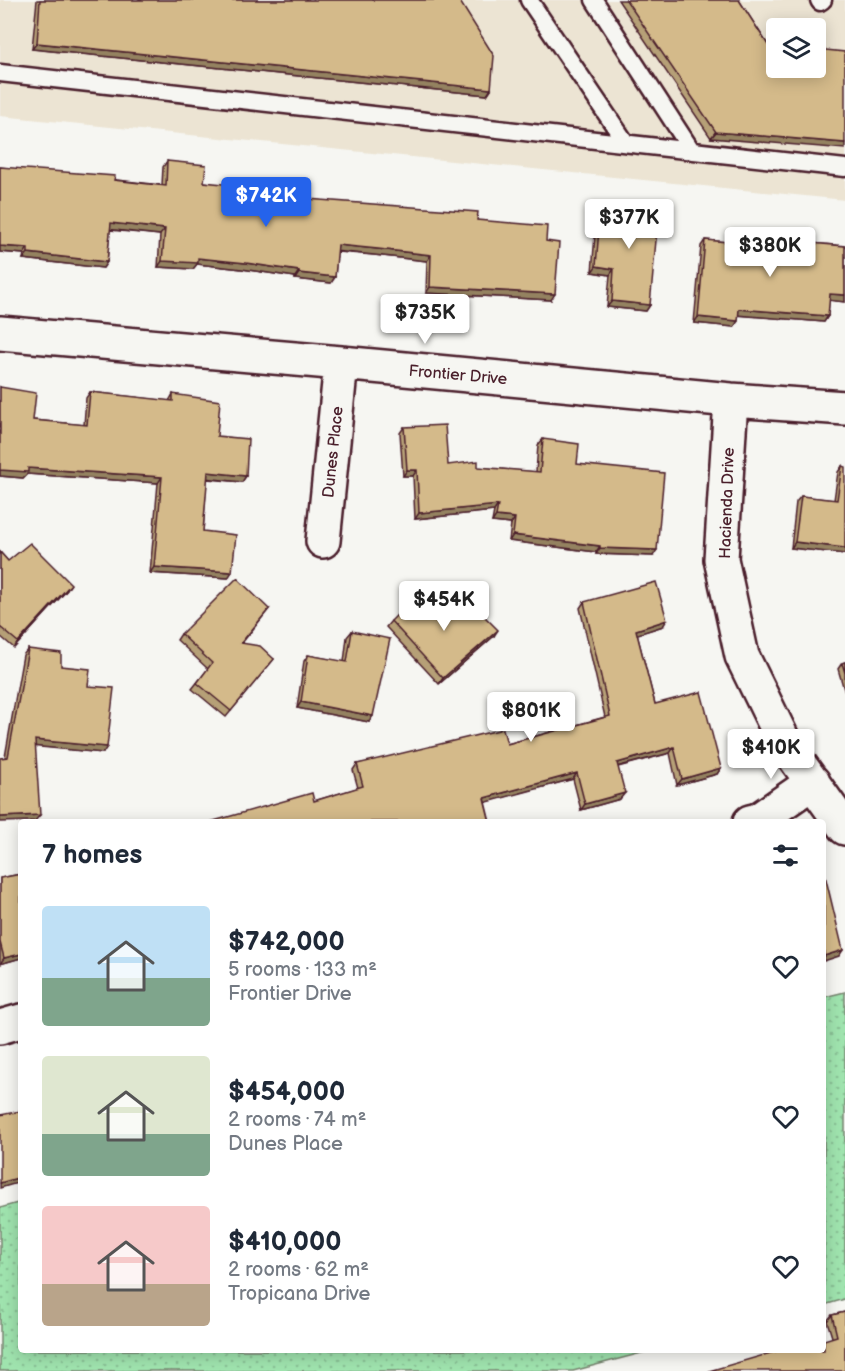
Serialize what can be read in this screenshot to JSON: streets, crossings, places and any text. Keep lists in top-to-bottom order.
{
  "streets": {
    "street": ["Frontier Drive", "Dunes Place", "Hacienda Drive"]
  },
  "crossings": [
    ["Frontier Drive", "Dunes Place"],
    ["Frontier Drive", "Hacienda Drive"]
  ],
  "page": {
    "price": [
      "$742K",
      "$377K",
      "$380K",
      "$735K",
      "$454K",
      "$801K",
      "$410K"
    ],
    "heading": "7 homes",
    "list": [
      {
        "name": "$742,000",
        "note": "5 rooms · 133 m² · Frontier Drive"
      },
      {
        "name": "$454,000",
        "note": "2 rooms · 74 m² · Dunes Place"
      },
      {
        "name": "$410,000",
        "note": "2 rooms · 62 m² · Tropicana Drive"
      }
    ]
  }
}
